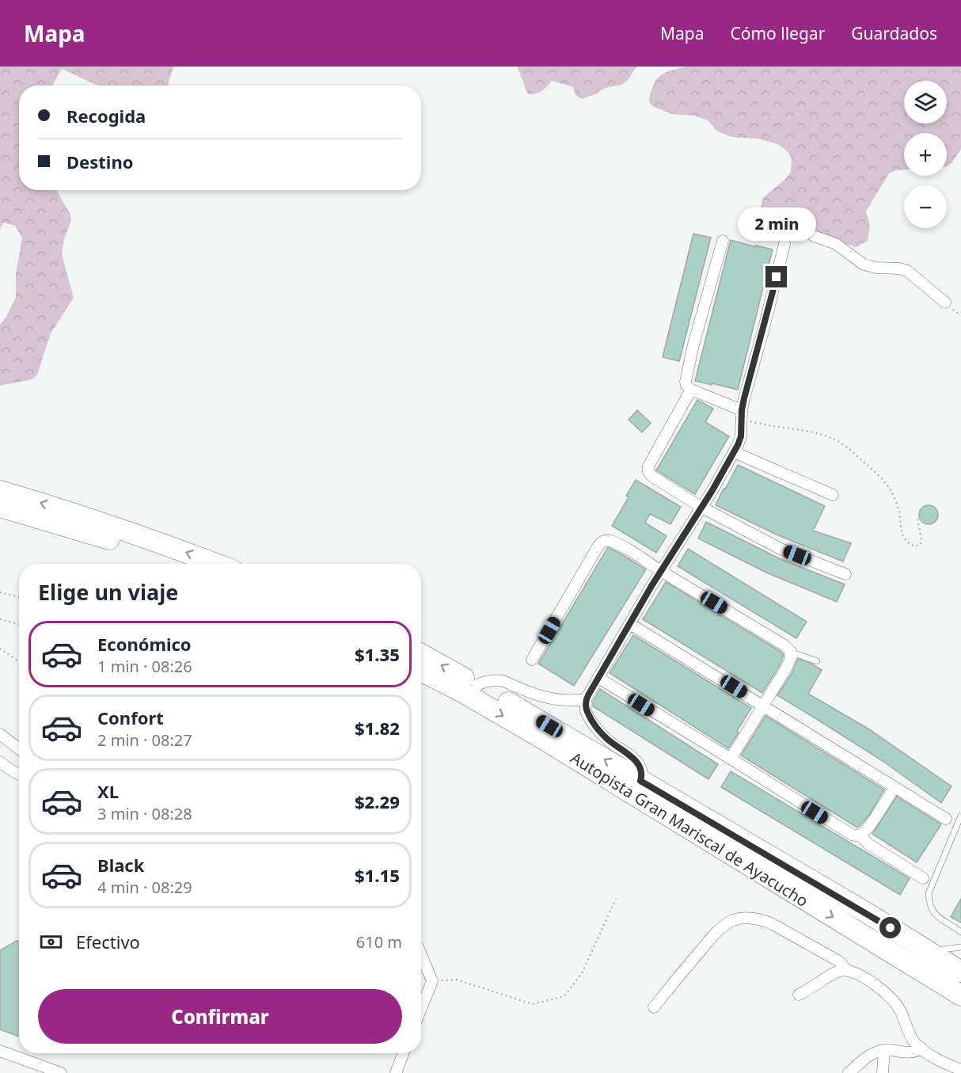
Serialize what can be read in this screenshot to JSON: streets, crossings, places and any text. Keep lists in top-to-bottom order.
{
  "streets": {
    "highway": ["Autopista Gran Mariscal de Ayacucho"]
  },
  "page": {
    "header": "Mapa",
    "nav": ["Mapa", "Cómo llegar", "Guardados"],
    "map_buttons": ["+", "−"],
    "banner": ["Recogida", "Destino"],
    "bubble": "2 min",
    "heading": "Elige un viaje",
    "list": [
      {
        "name": "Económico",
        "note": "1 min · 08:26",
        "value": "$1.35"
      },
      {
        "name": "Confort",
        "note": "2 min · 08:27",
        "value": "$1.82"
      },
      {
        "name": "XL",
        "note": "3 min · 08:28",
        "value": "$2.29"
      },
      {
        "name": "Black",
        "note": "4 min · 08:29",
        "value": "$1.15"
      }
    ],
    "pay": ["Efectivo", "610 m"],
    "buttons": "Confirmar"
  }
}
